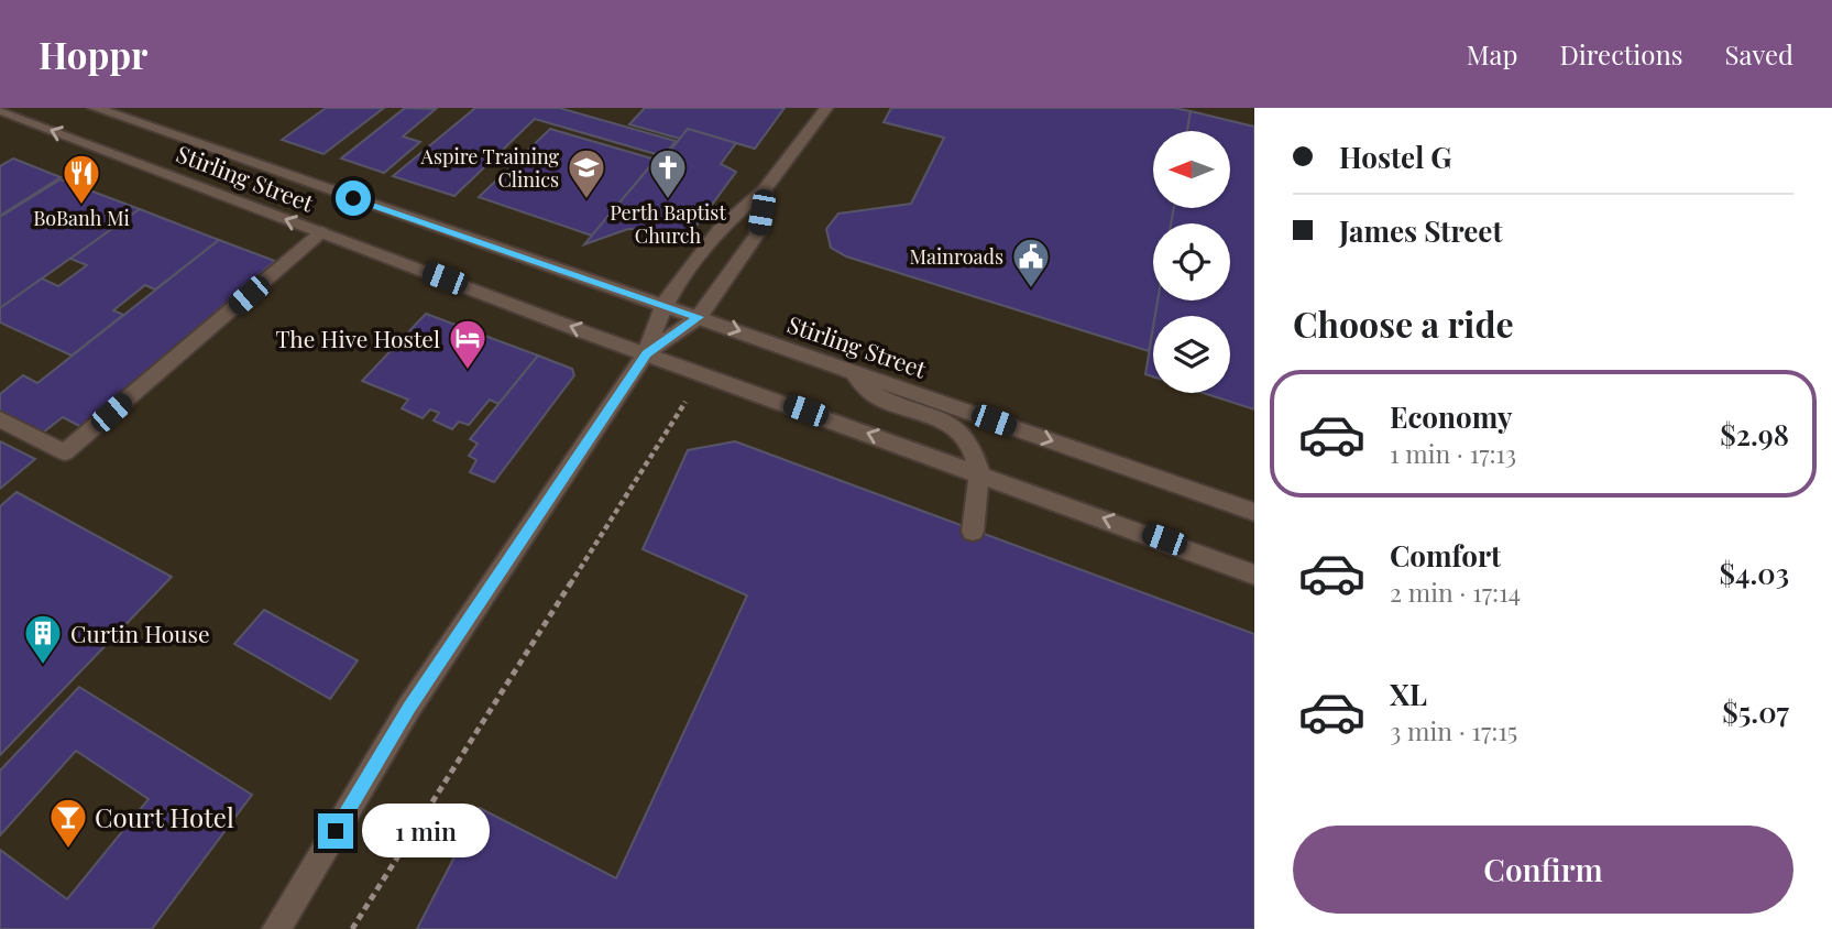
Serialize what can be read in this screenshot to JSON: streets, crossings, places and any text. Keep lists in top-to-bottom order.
{
  "streets": {
    "street": ["Stirling Street"]
  },
  "places": {
    "school or university": ["Aspire Training Clinics"],
    "church": ["Perth Baptist Church"],
    "restaurant": ["BoBanh Mi"],
    "public building": ["Mainroads"],
    "hotel": ["The Hive Hostel"],
    "building": ["Curtin House"],
    "bar": ["Court Hotel"]
  },
  "north": "left",
  "page": {
    "header": "Hoppr",
    "nav": ["Map", "Directions", "Saved"],
    "banner": ["Hostel G", "James Street"],
    "heading": "Choose a ride",
    "list": [
      {
        "name": "Economy",
        "note": "1 min · 17:13",
        "value": "$2.98"
      },
      {
        "name": "Comfort",
        "note": "2 min · 17:14",
        "value": "$4.03"
      },
      {
        "name": "XL",
        "note": "3 min · 17:15",
        "value": "$5.07"
      }
    ],
    "bubble": "1 min",
    "buttons": "Confirm"
  }
}
